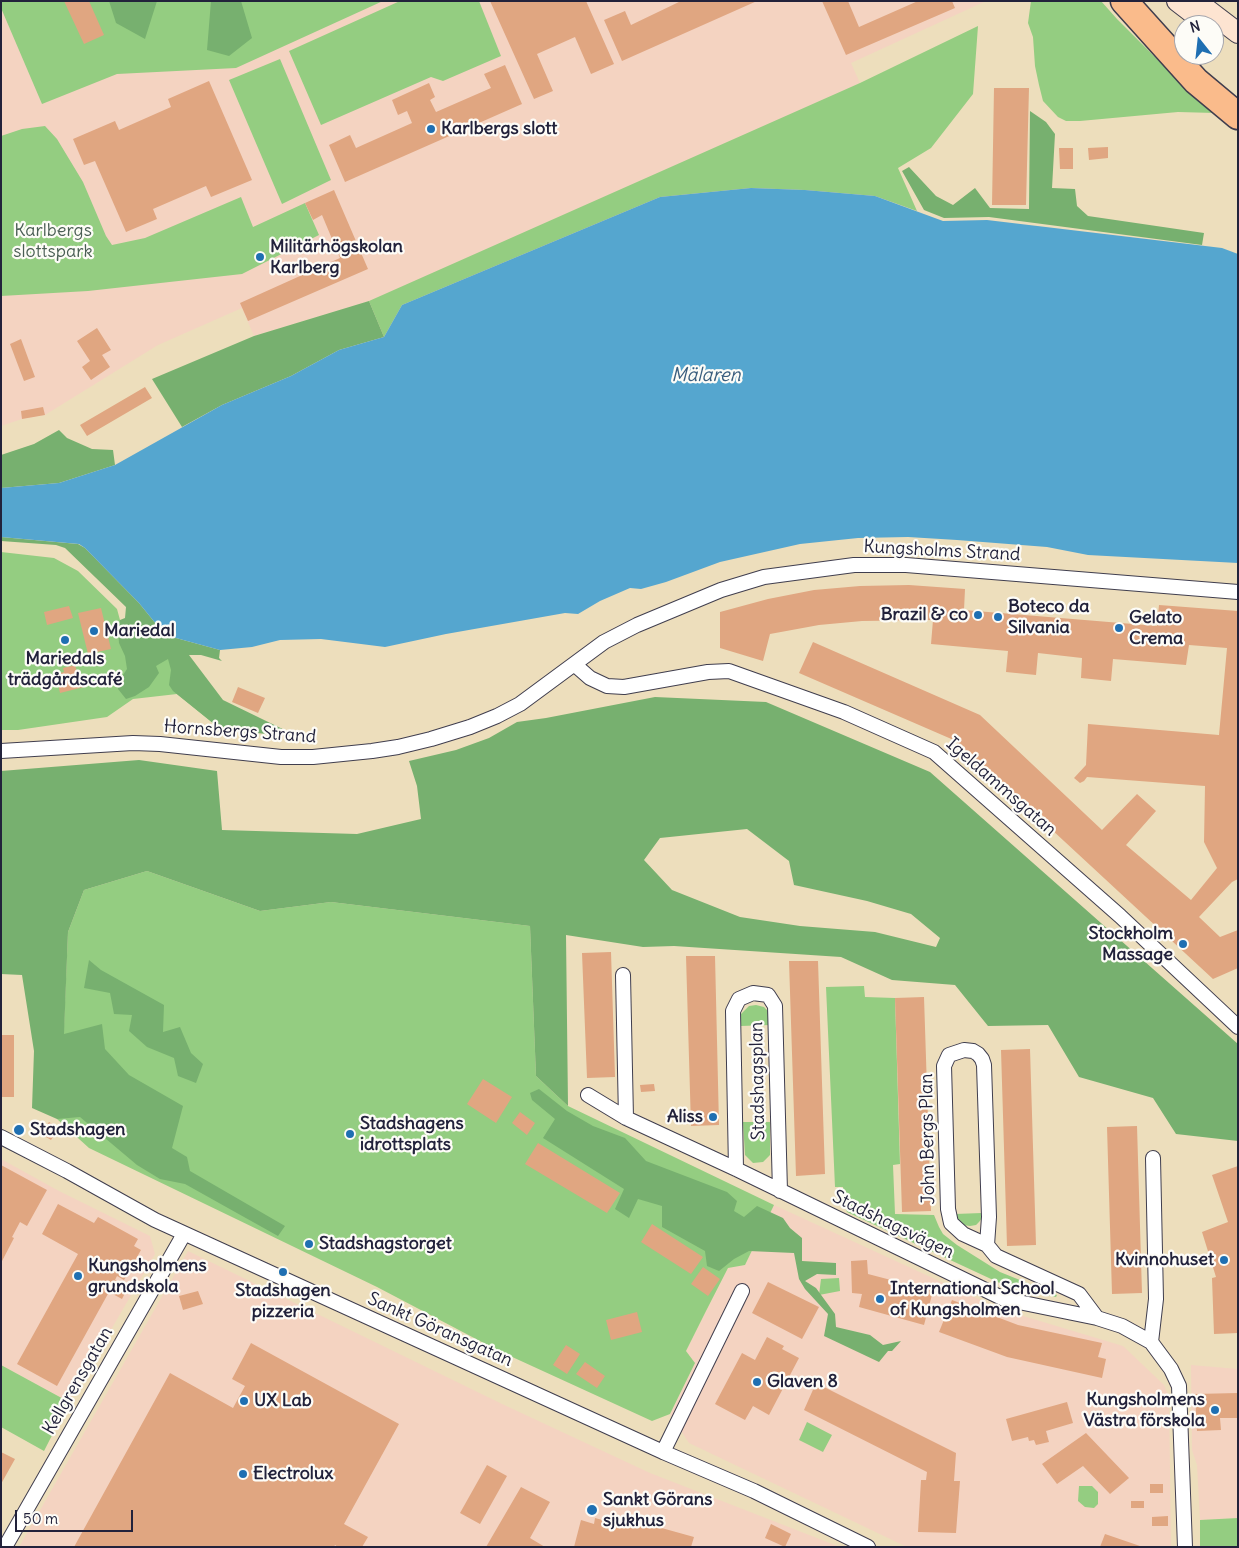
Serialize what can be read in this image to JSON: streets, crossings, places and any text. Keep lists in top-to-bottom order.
{
  "streets": {
    "street": [
      "Kungsholms Strand",
      "Hornsbergs Strand",
      "Igeldammsgatan",
      "Stadshagsplan",
      "John Bergs Plan",
      "Stadshagsvägen",
      "Sankt Göransgatan",
      "Kellgrensgatan"
    ]
  },
  "crossings": [
    ["Kungsholms Strand", "Hornsbergs Strand"],
    ["Kungsholms Strand", "Igeldammsgatan"],
    ["Hornsbergs Strand", "Igeldammsgatan"],
    ["Stadshagsplan", "Stadshagsvägen"],
    ["John Bergs Plan", "Stadshagsvägen"],
    ["Sankt Göransgatan", "Kellgrensgatan"]
  ],
  "water": ["Mälaren"],
  "parks": ["Karlbergs slottspark"],
  "places": [
    "Karlbergs slott",
    "Militärhögskolan Karlberg",
    "Brazil & co",
    "Boteco da Silvania",
    "Gelato Crema",
    "Mariedal",
    "Mariedals trädgårdscafé",
    "Stockholm Massage",
    "Aliss",
    "Stadshagen",
    "Stadshagens idrottsplats",
    "Stadshagstorget",
    "Kvinnohuset",
    "Stadshagen pizzeria",
    "Kungsholmens grundskola",
    "International School of Kungsholmen",
    "Glaven 8",
    "UX Lab",
    "Kungsholmens Västra förskola",
    "Electrolux",
    "Sankt Görans sjukhus"
  ],
  "scale_bar": "50 m",
  "north": "top"
}
